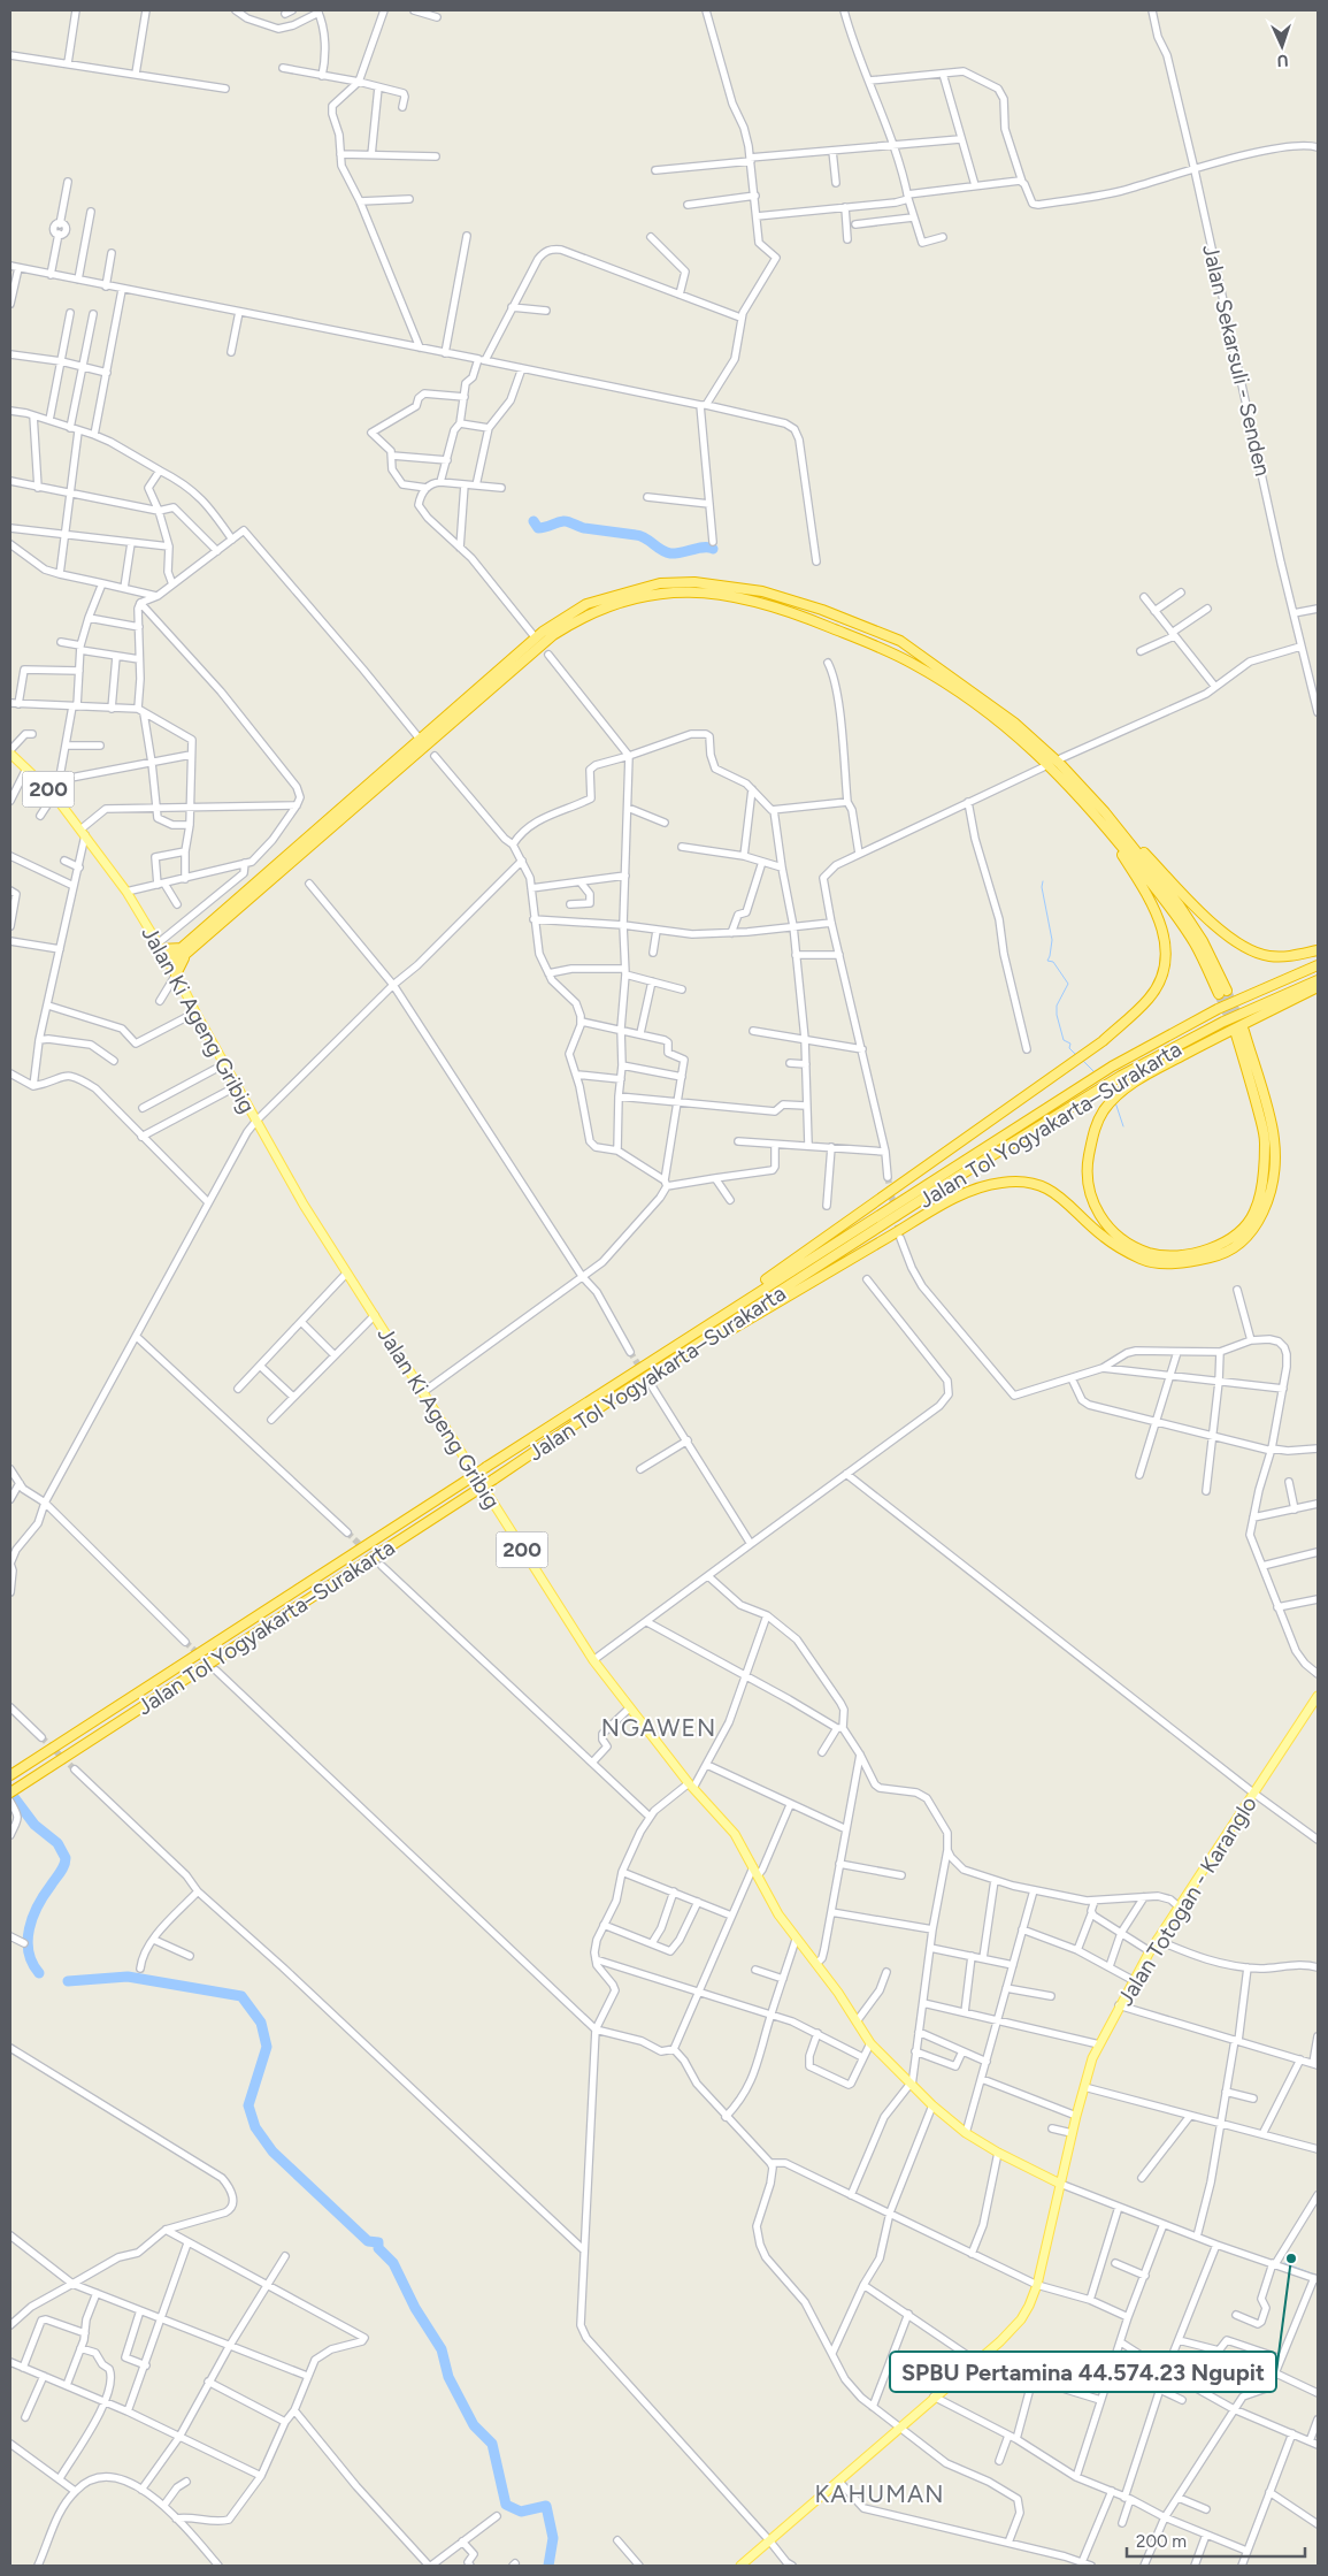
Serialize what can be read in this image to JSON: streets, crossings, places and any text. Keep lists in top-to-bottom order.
{
  "streets": {
    "highway": ["Jalan Tol Yogyakarta–Surakarta"],
    "main road": ["200", "Jalan Ki Ageng Gribig", "Jalan Totogan - Karanglo"],
    "street": ["Jalan Sekarsuli - Senden"]
  },
  "crossings": [
    ["Jalan Ki Ageng Gribig", "Jalan Totogan - Karanglo"]
  ],
  "districts": ["NGAWEN", "KAHUMAN"],
  "places": ["SPBU Pertamina 44.574.23 Ngupit"],
  "scale_bar": "200 m",
  "north": "bottom"
}
